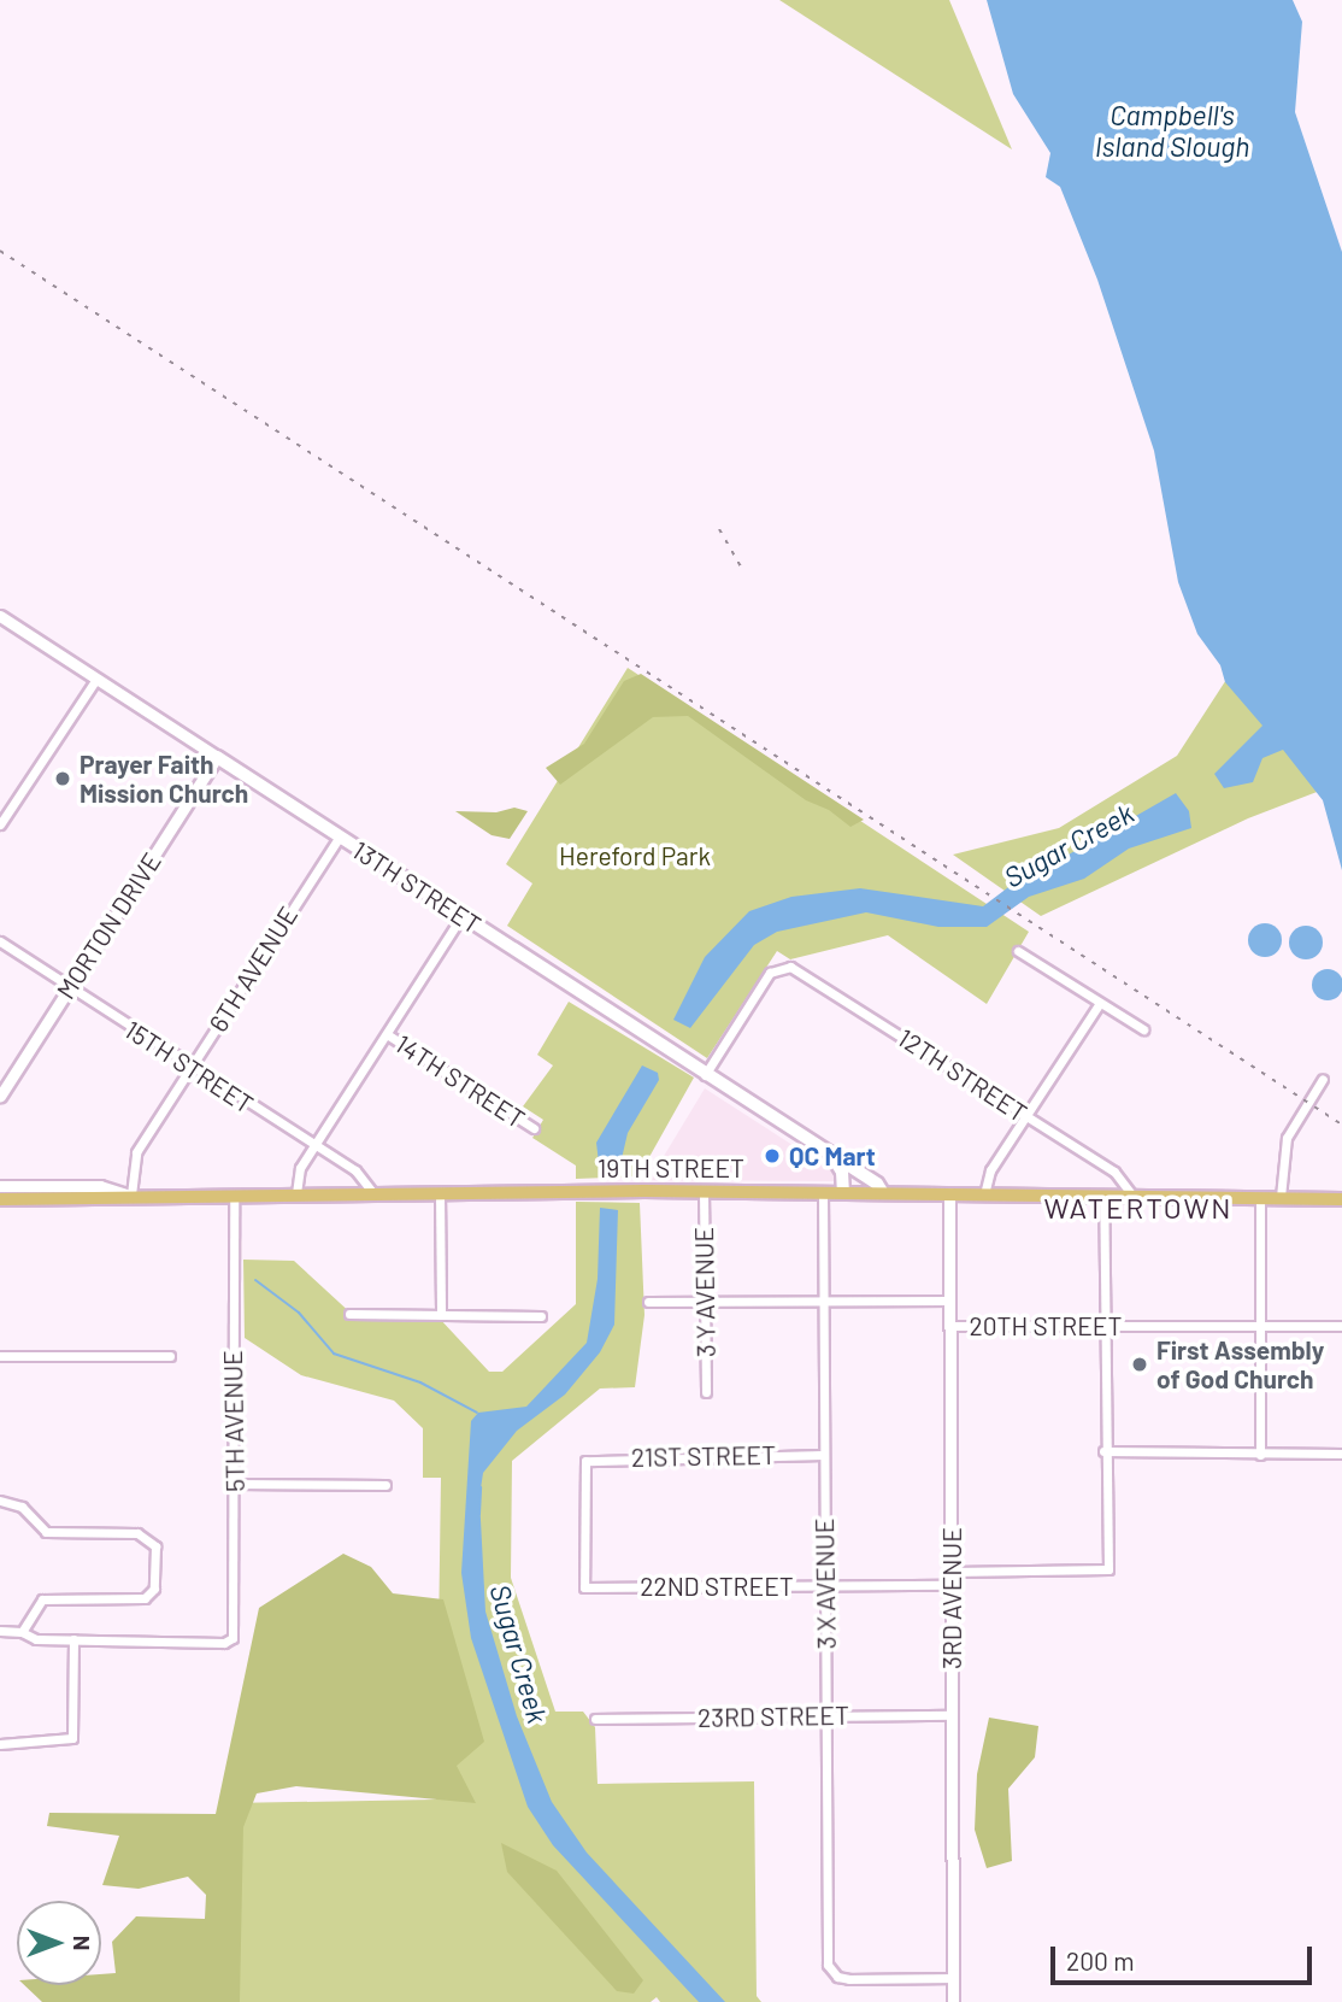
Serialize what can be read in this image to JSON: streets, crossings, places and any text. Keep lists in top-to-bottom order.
{
  "streets": {
    "main road": ["13TH STREET", "19TH STREET"],
    "street": [
      "MORTON DRIVE",
      "6TH AVENUE",
      "15TH STREET",
      "12TH STREET",
      "14TH STREET",
      "3 Y AVENUE",
      "20TH STREET",
      "5TH AVENUE",
      "21ST STREET",
      "3 X AVENUE",
      "22ND STREET",
      "3RD AVENUE",
      "23RD STREET"
    ]
  },
  "crossings": [
    ["13TH STREET", "MORTON DRIVE"],
    ["13TH STREET", "6TH AVENUE"],
    ["13TH STREET", "12TH STREET"],
    ["13TH STREET", "19TH STREET"],
    ["MORTON DRIVE", "15TH STREET"],
    ["6TH AVENUE", "15TH STREET"],
    ["6TH AVENUE", "19TH STREET"],
    ["15TH STREET", "19TH STREET"],
    ["12TH STREET", "19TH STREET"],
    ["19TH STREET", "3 Y AVENUE"],
    ["19TH STREET", "5TH AVENUE"],
    ["19TH STREET", "3 X AVENUE"],
    ["19TH STREET", "3RD AVENUE"],
    ["3 Y AVENUE", "20TH STREET"],
    ["20TH STREET", "3 X AVENUE"],
    ["20TH STREET", "3RD AVENUE"],
    ["21ST STREET", "3 X AVENUE"],
    ["21ST STREET", "22ND STREET"],
    ["3 X AVENUE", "22ND STREET"],
    ["3 X AVENUE", "3RD AVENUE"],
    ["3 X AVENUE", "23RD STREET"],
    ["22ND STREET", "3RD AVENUE"],
    ["3RD AVENUE", "23RD STREET"]
  ],
  "districts": ["WATERTOWN"],
  "water": ["Campbell's Island Slough", "Sugar Creek"],
  "parks": ["Hereford Park"],
  "places": ["Prayer Faith Mission Church", "QC Mart", "First Assembly of God Church"],
  "scale_bar": "200 m",
  "north": "right"
}
